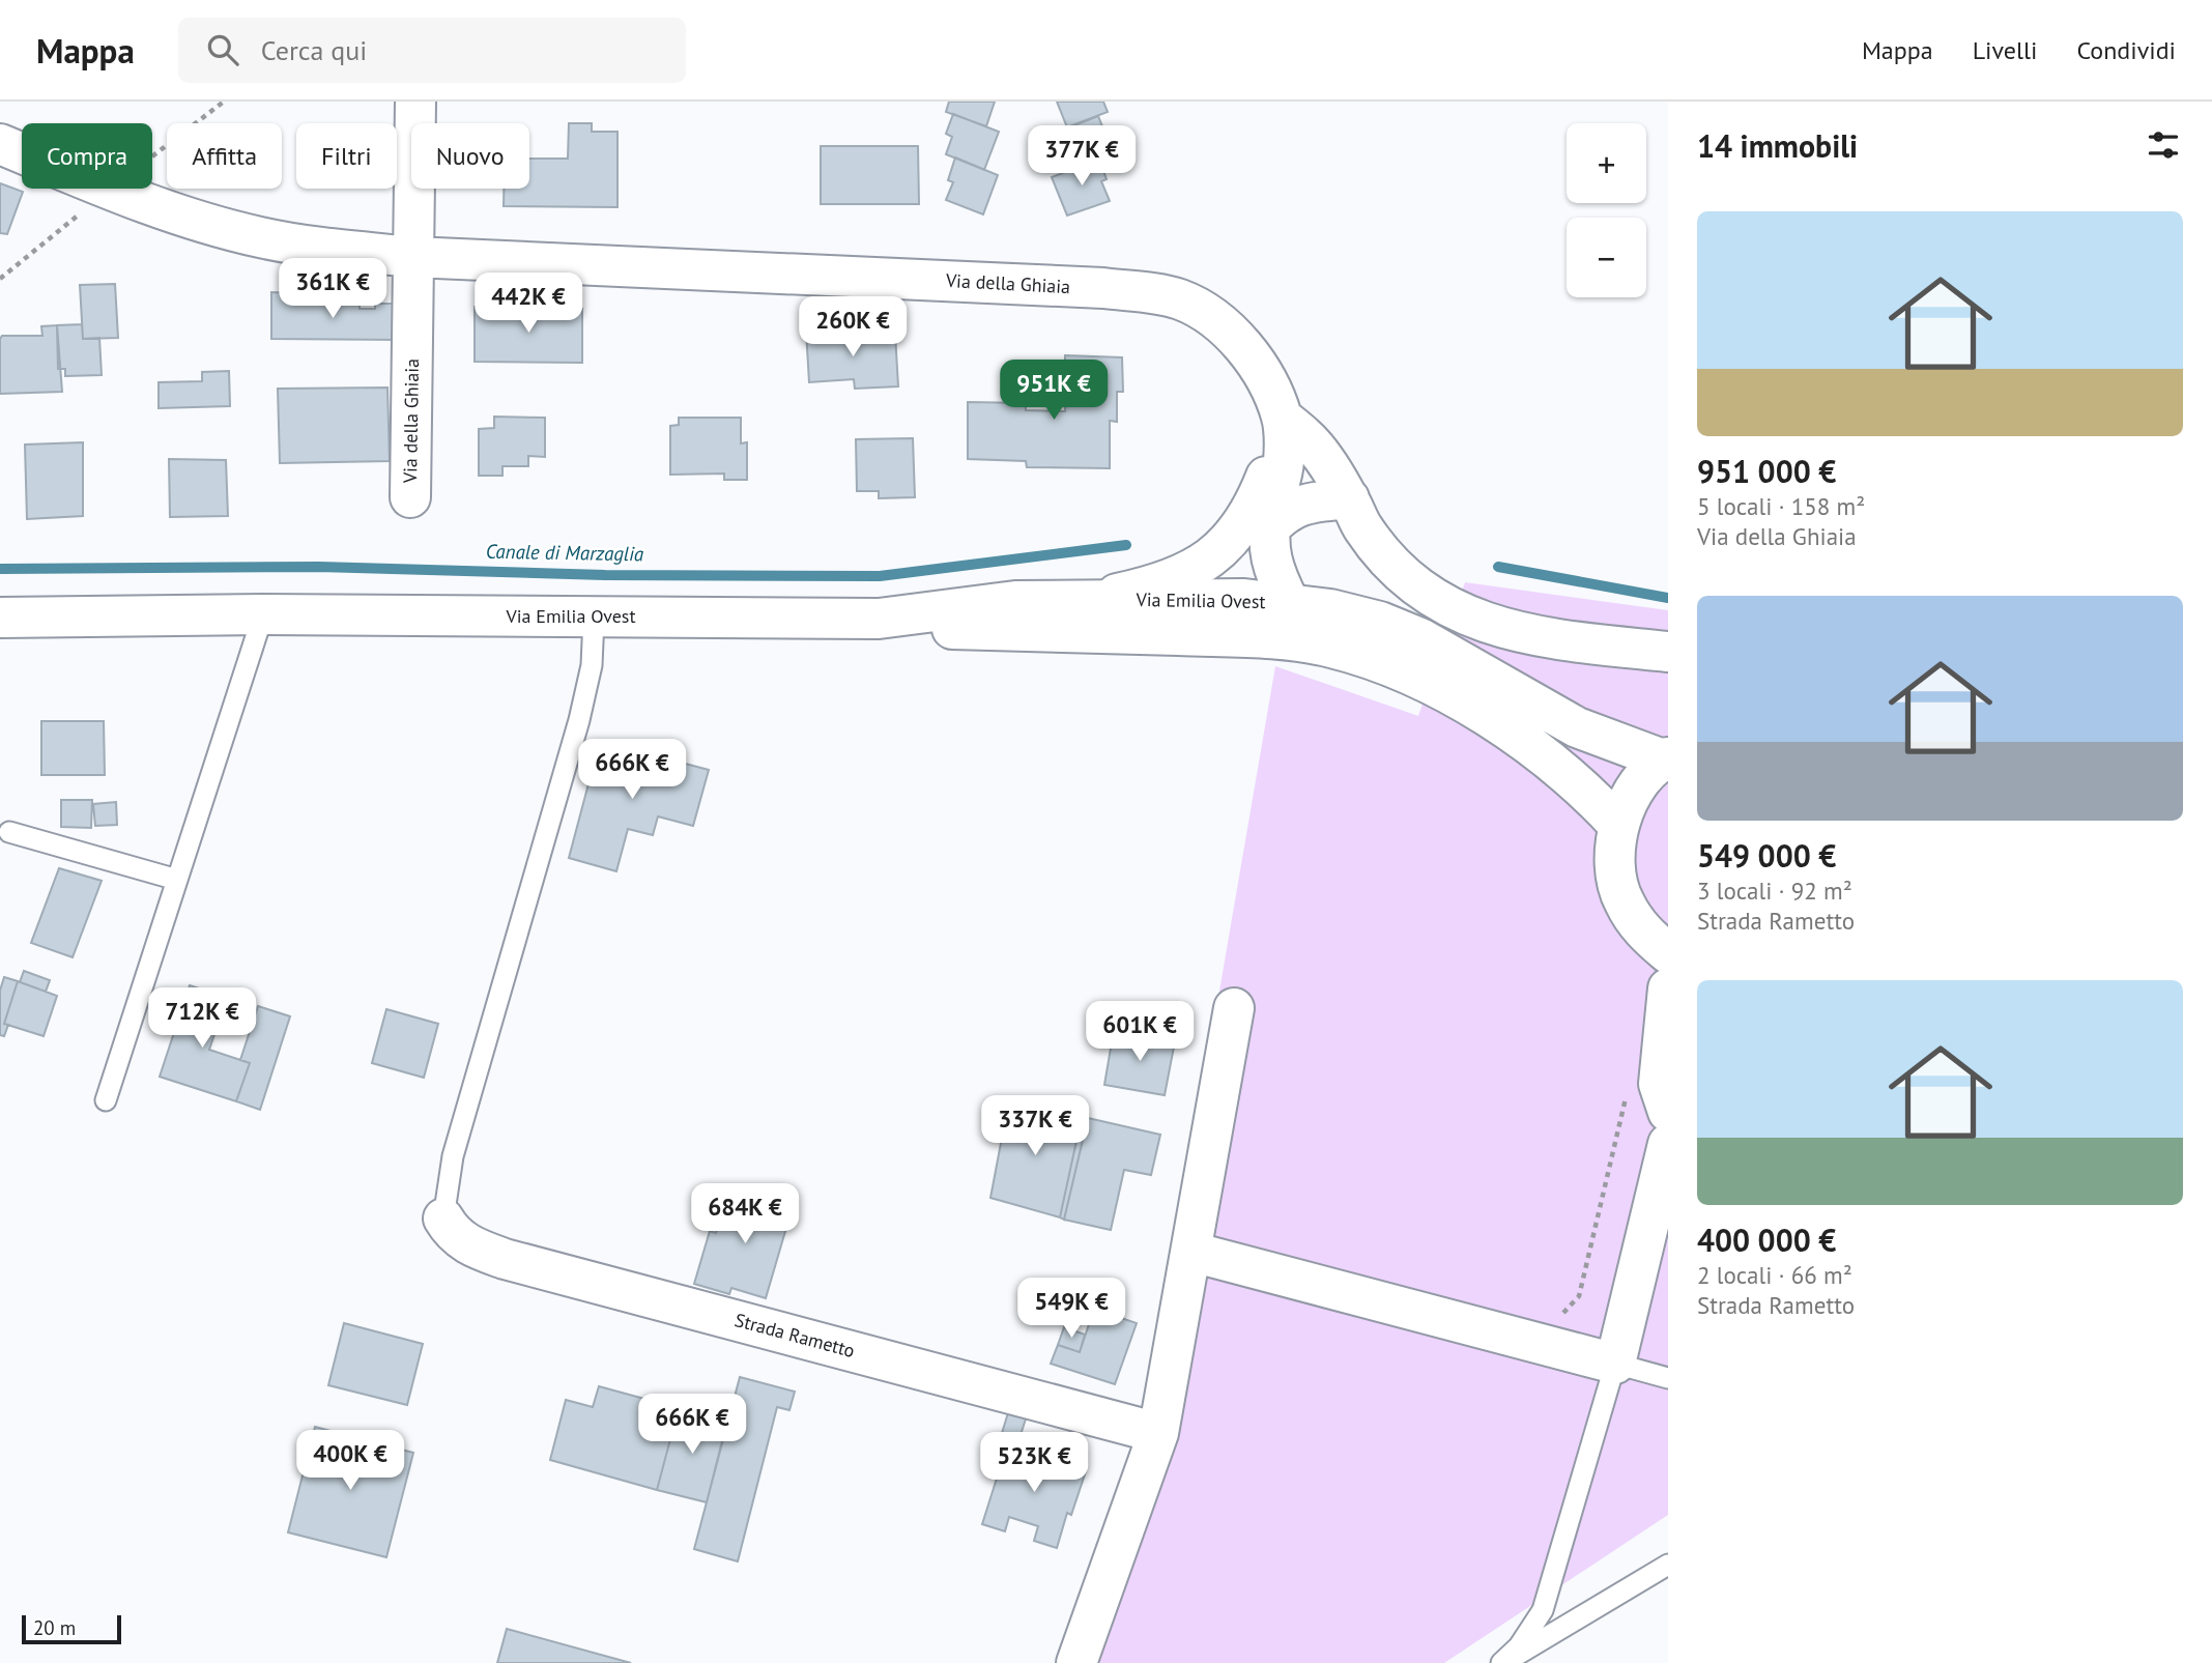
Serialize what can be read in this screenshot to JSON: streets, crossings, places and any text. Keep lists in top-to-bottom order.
{
  "streets": {
    "street": ["Via della Ghiaia", "Via Emilia Ovest", "Strada Rametto"]
  },
  "crossings": [
    ["Via della Ghiaia", "Via Emilia Ovest"]
  ],
  "water": ["Canale di Marzaglia"],
  "scale_bar": "20 m",
  "page": {
    "header": "Mappa",
    "search": "Cerca qui",
    "nav": ["Mappa", "Livelli", "Condividi"],
    "heading": "14 immobili",
    "map_buttons": ["+", "−"],
    "chip": [
      "Compra",
      "Affitta",
      "Filtri",
      "Nuovo"
    ],
    "price": [
      "377K €",
      "361K €",
      "442K €",
      "260K €",
      "951K €",
      "666K €",
      "712K €",
      "601K €",
      "337K €",
      "684K €",
      "549K €",
      "666K €",
      "400K €",
      "523K €"
    ],
    "list": [
      {
        "name": "951 000 €",
        "note": "5 locali · 158 m² · Via della Ghiaia"
      },
      {
        "name": "549 000 €",
        "note": "3 locali · 92 m² · Strada Rametto"
      },
      {
        "name": "400 000 €",
        "note": "2 locali · 66 m² · Strada Rametto"
      }
    ],
    "scale": "20 m"
  }
}
